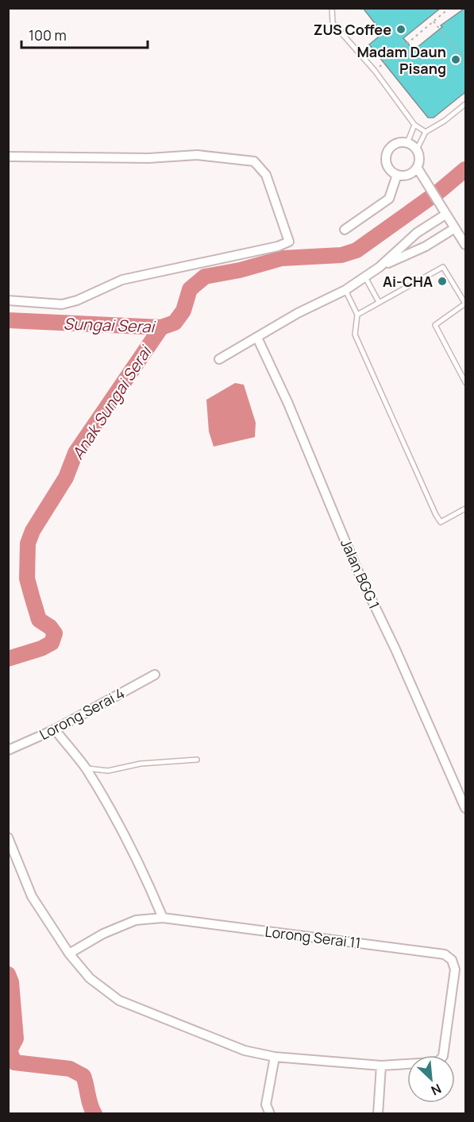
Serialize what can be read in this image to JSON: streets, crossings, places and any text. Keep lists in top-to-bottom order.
{
  "streets": {
    "street": ["Jalan BGG 1", "Lorong Serai 4", "Lorong Serai 11"]
  },
  "water": ["Sungai Serai", "Anak Sungai Serai"],
  "places": ["ZUS Coffee", "Madam Daun Pisang", "Ai-CHA"],
  "scale_bar": "100 m",
  "north": "bottom right"
}
